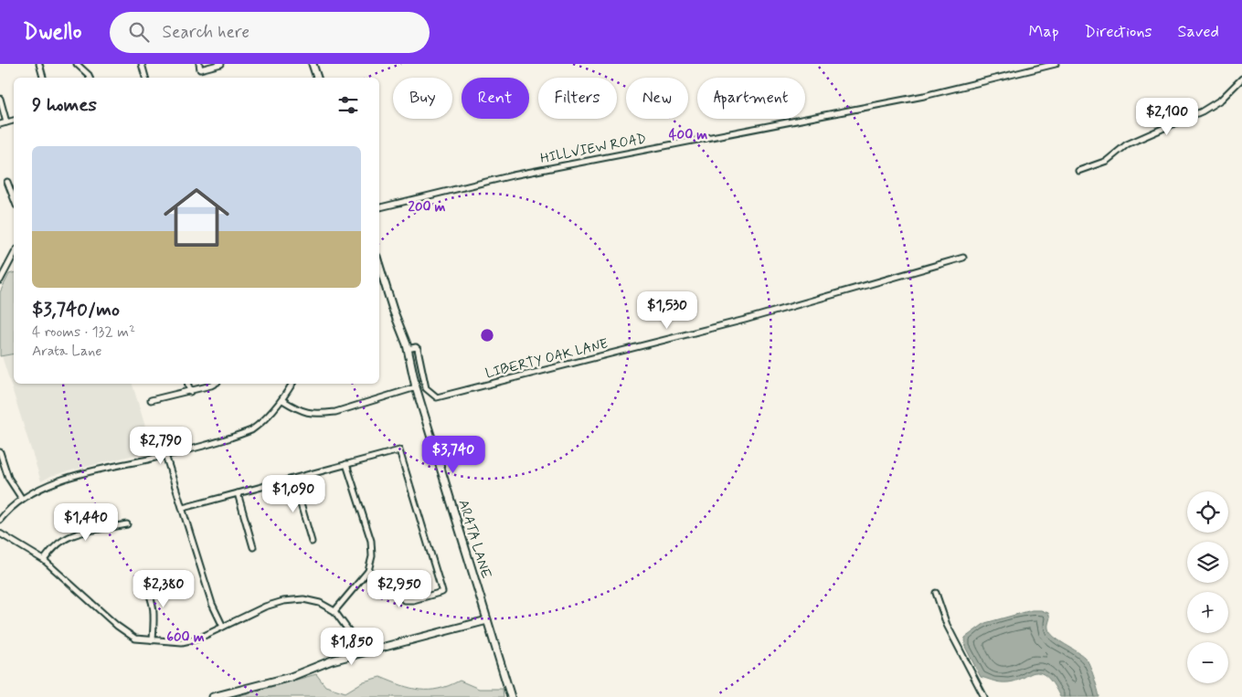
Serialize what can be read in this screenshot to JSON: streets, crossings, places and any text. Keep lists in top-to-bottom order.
{
  "streets": {
    "street": ["HILLVIEW ROAD", "LIBERTY OAK LANE", "ARATA LANE"]
  },
  "crossings": [
    ["LIBERTY OAK LANE", "ARATA LANE"]
  ],
  "page": {
    "header": "Dwello",
    "search": "Search here",
    "nav": ["Map", "Directions", "Saved"],
    "chip": [
      "Buy",
      "Rent",
      "Filters",
      "New",
      "Apartment"
    ],
    "heading": "9 homes",
    "price": [
      "$2,100",
      "$1,530",
      "$2,790",
      "$3,740",
      "$1,090",
      "$1,440",
      "$2,380",
      "$2,950",
      "$1,850"
    ],
    "list": [
      {
        "name": "$3,740/mo",
        "note": "4 rooms · 132 m² · Arata Lane"
      }
    ],
    "map_buttons": ["+", "−"]
  },
  "rings": ["400 m", "200 m", "600 m"]
}
